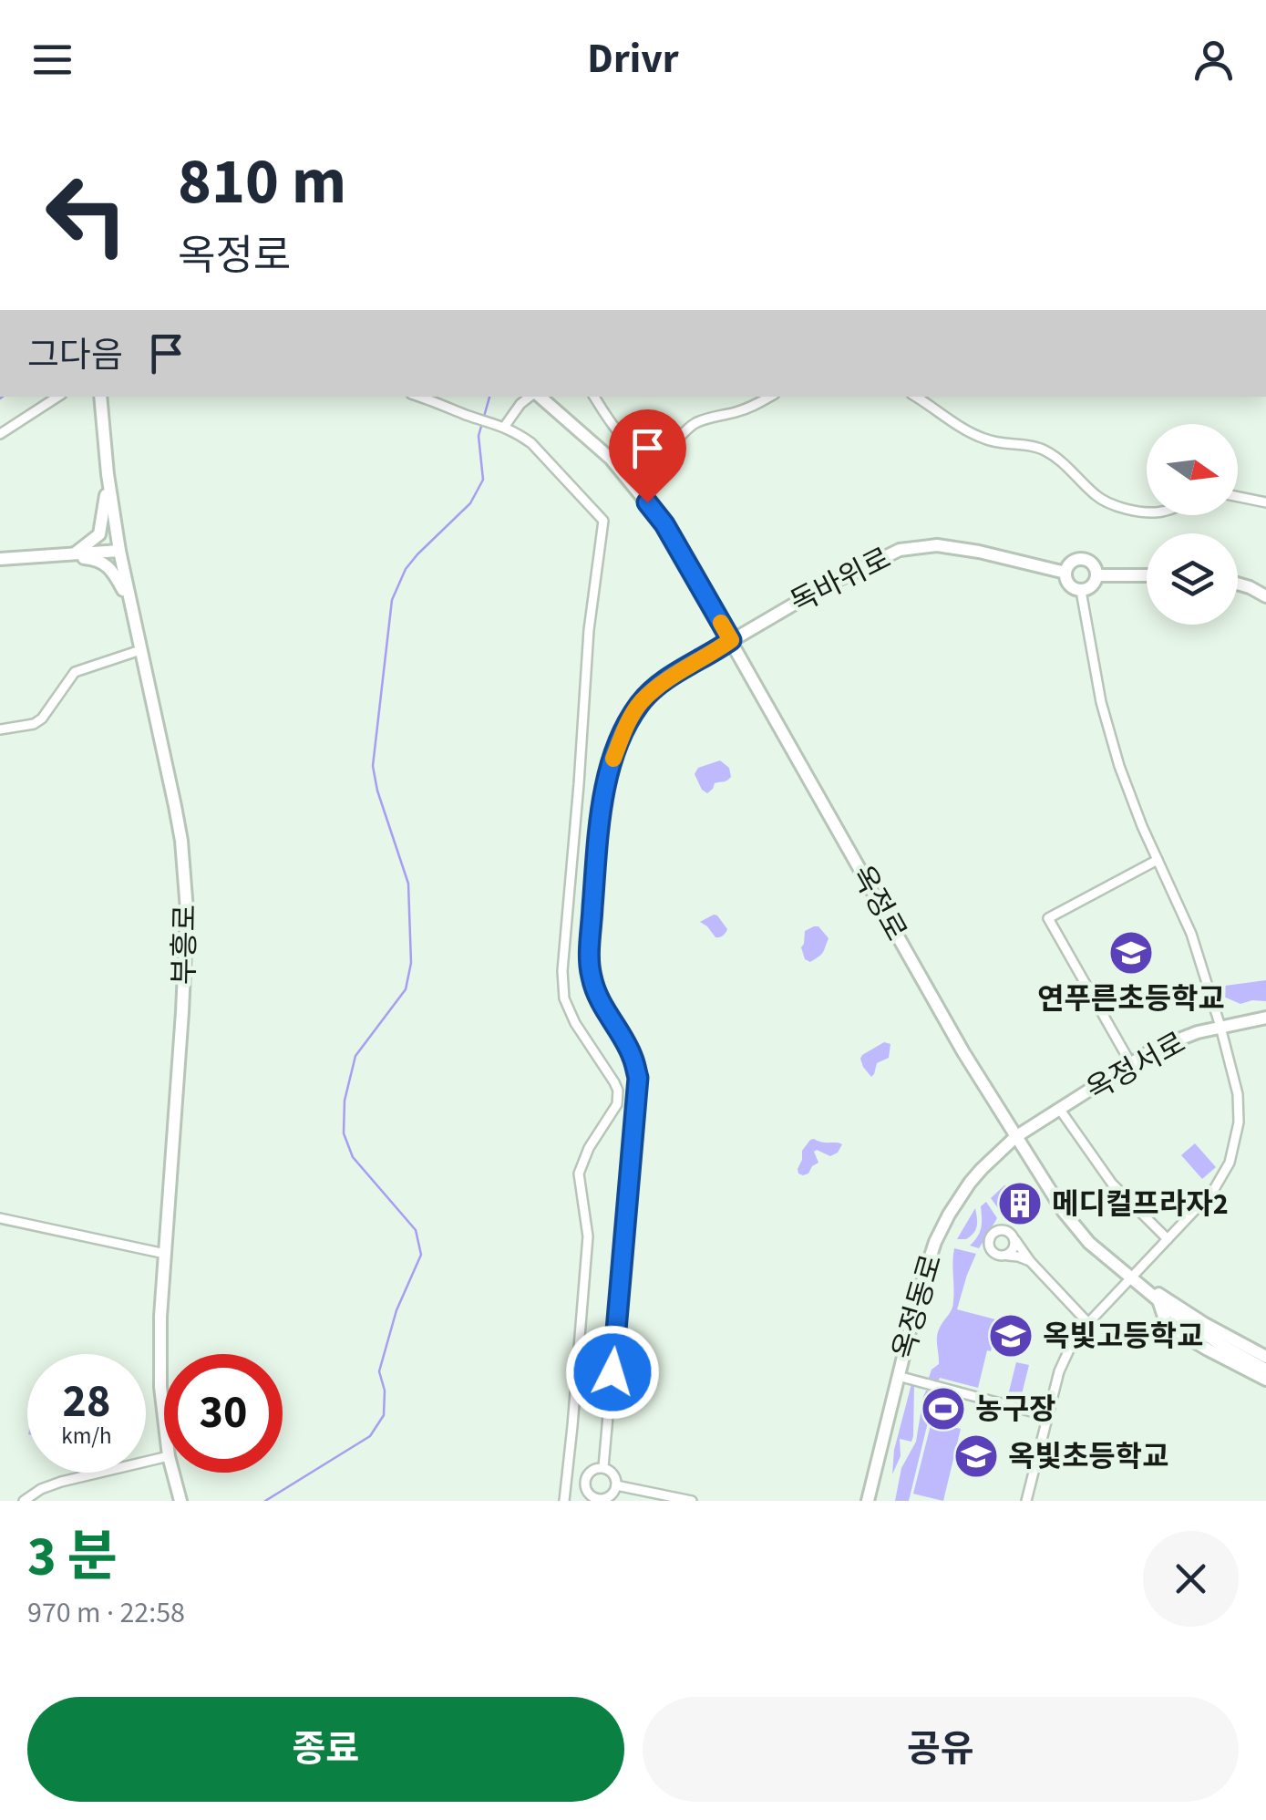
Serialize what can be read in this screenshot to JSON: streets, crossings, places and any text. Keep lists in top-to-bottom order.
{
  "streets": {
    "main road": [
      "독바위로",
      "옥정로",
      "부흥로",
      "옥정서로",
      "옥정동로"
    ]
  },
  "crossings": [
    ["독바위로", "옥정로"],
    ["옥정로", "옥정서로"],
    ["옥정로", "옥정동로"],
    ["옥정서로", "옥정동로"]
  ],
  "places": {
    "school or university": ["연푸른초등학교", "옥빛고등학교", "옥빛초등학교"],
    "building": ["메디컬프라자2"],
    "sports": ["농구장"]
  },
  "north": "right",
  "page": {
    "header": "Drivr",
    "turn": ["810 m", "옥정로"],
    "then": "그다음",
    "speed": "28 km/h",
    "limit": "30",
    "heading": ["3 분", "970 m · 22:58"],
    "buttons": ["종료", "공유"]
  }
}
